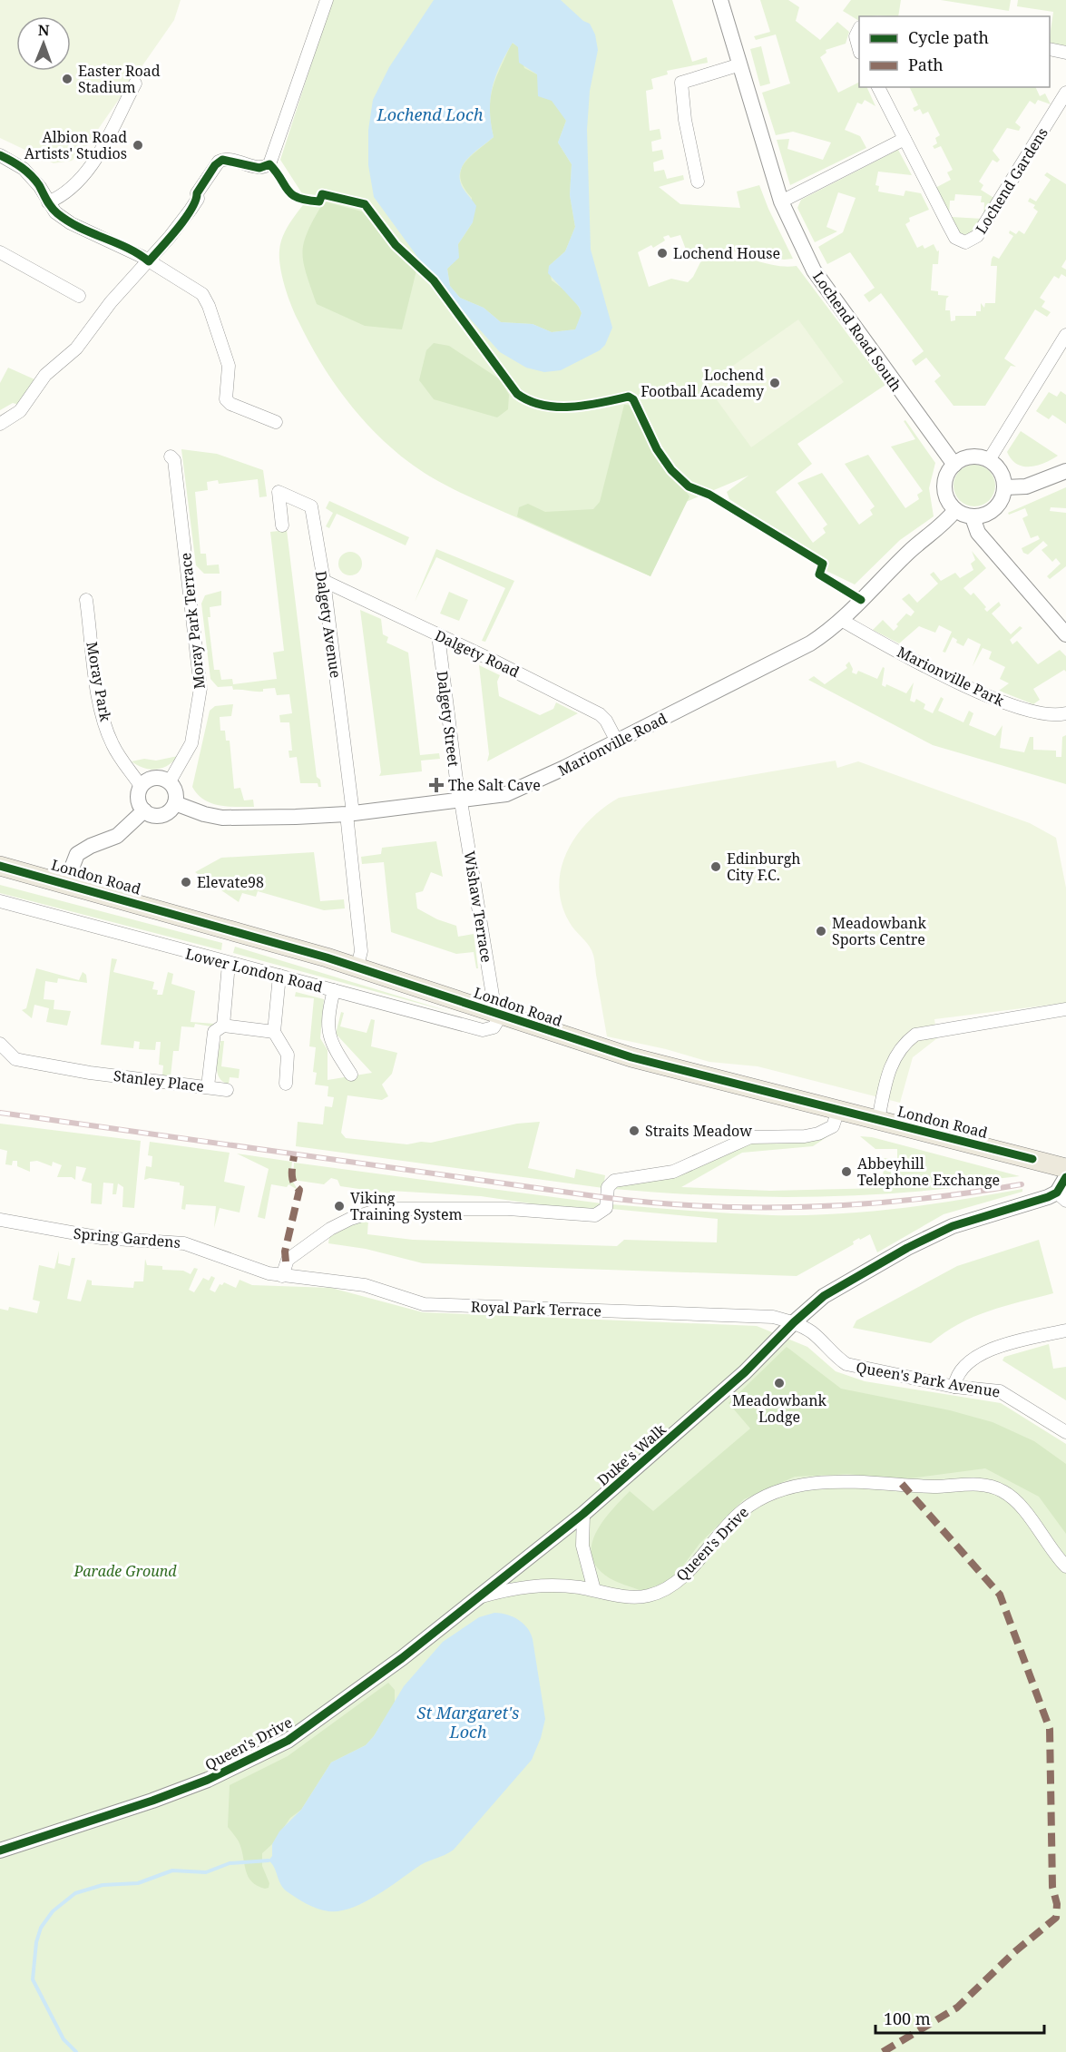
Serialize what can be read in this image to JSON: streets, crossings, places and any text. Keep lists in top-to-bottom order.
{
  "streets": {
    "main road": ["London Road"],
    "street": [
      "Lochend Gardens",
      "Lochend Road South",
      "Moray Park Terrace",
      "Dalgety Avenue",
      "Dalgety Road",
      "Marionville Park",
      "Moray Park",
      "Dalgety Street",
      "Marionville Road",
      "Wishaw Terrace",
      "Lower London Road",
      "Stanley Place",
      "Spring Gardens",
      "Royal Park Terrace",
      "Queen's Park Avenue",
      "Duke's Walk",
      "Queen's Drive"
    ]
  },
  "crossings": [
    ["Lochend Road South", "Marionville Road"],
    ["Moray Park Terrace", "Moray Park"],
    ["Moray Park Terrace", "Marionville Road"],
    ["Dalgety Avenue", "Dalgety Road"],
    ["Dalgety Avenue", "Marionville Road"],
    ["Dalgety Avenue", "London Road"],
    ["Dalgety Road", "Dalgety Street"],
    ["Dalgety Road", "Marionville Road"],
    ["Marionville Park", "Marionville Road"],
    ["Moray Park", "Marionville Road"],
    ["Dalgety Street", "Marionville Road"],
    ["Dalgety Street", "Wishaw Terrace"],
    ["Marionville Road", "Wishaw Terrace"],
    ["London Road", "Wishaw Terrace"],
    ["London Road", "Lower London Road"],
    ["Wishaw Terrace", "Lower London Road"],
    ["Spring Gardens", "Royal Park Terrace"],
    ["Royal Park Terrace", "Queen's Park Avenue"],
    ["Royal Park Terrace", "Duke's Walk"],
    ["Queen's Park Avenue", "Duke's Walk"],
    ["Duke's Walk", "Queen's Drive"]
  ],
  "water": ["Lochend Loch", "St Margaret's Loch"],
  "parks": ["Parade Ground"],
  "places": {
    "other": [
      "Easter Road Stadium",
      "Albion Road Artists' Studios",
      "Lochend House",
      "Lochend Football Academy",
      "Edinburgh City F.C.",
      "Elevate98",
      "Meadowbank Sports Centre",
      "Straits Meadow",
      "Abbeyhill Telephone Exchange",
      "Viking Training System",
      "Meadowbank Lodge"
    ],
    "health": ["The Salt Cave"]
  },
  "legend": ["Cycle path", "Path"],
  "scale_bar": "100 m",
  "north": "top"
}
